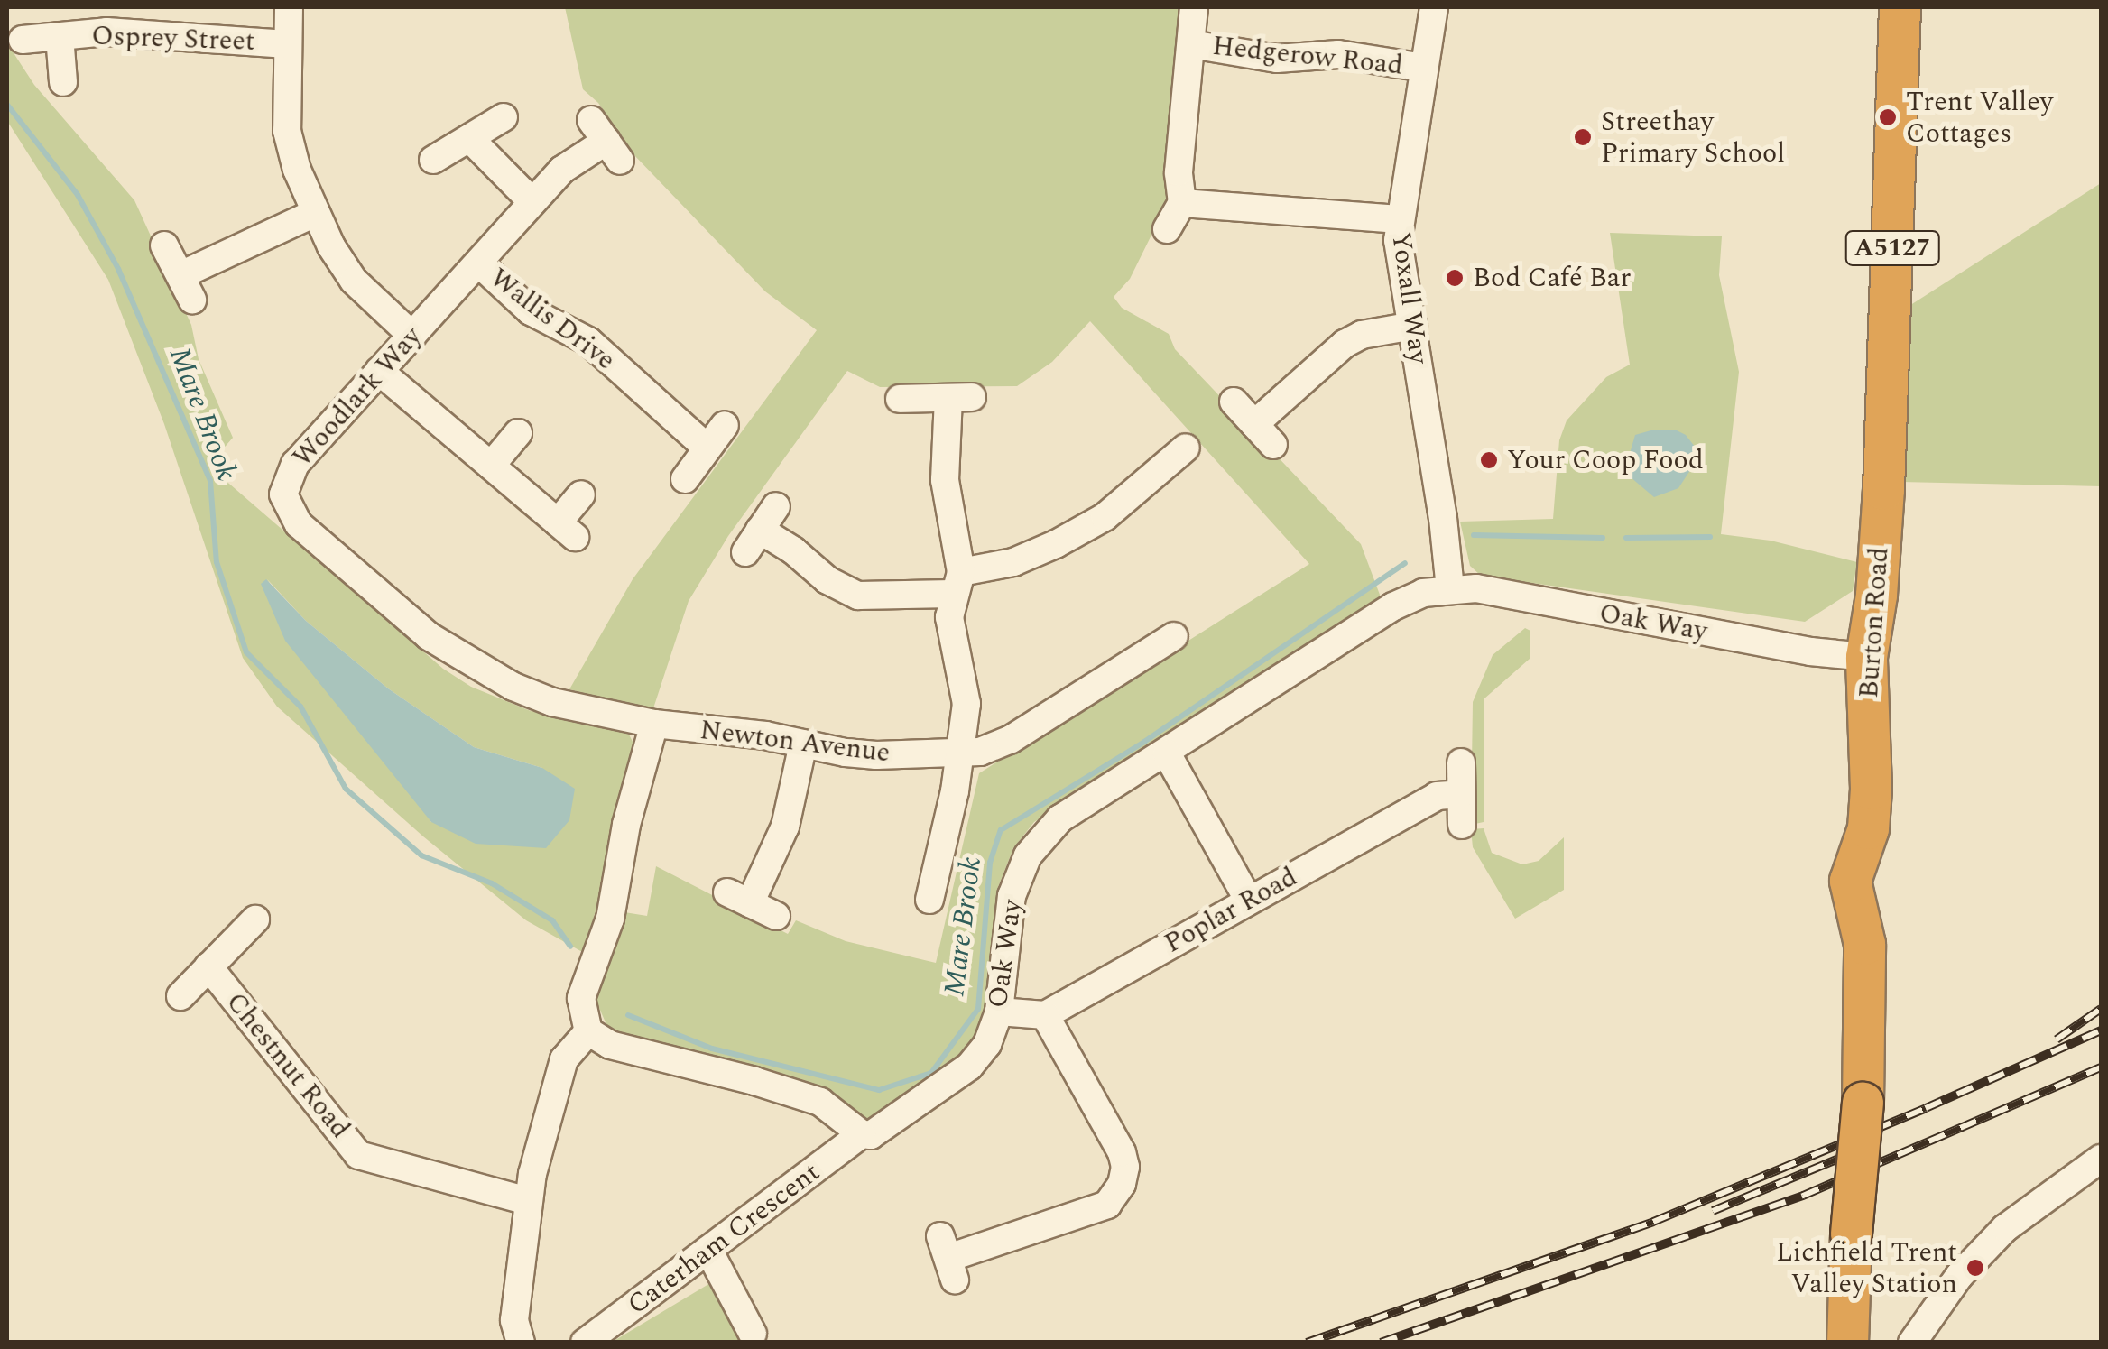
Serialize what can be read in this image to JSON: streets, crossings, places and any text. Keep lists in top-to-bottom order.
{
  "streets": {
    "highway": ["A5127", "Burton Road"],
    "street": [
      "Osprey Street",
      "Hedgerow Road",
      "Yoxall Way",
      "Wallis Drive",
      "Woodlark Way",
      "Oak Way",
      "Newton Avenue",
      "Poplar Road",
      "Chestnut Road",
      "Caterham Crescent"
    ]
  },
  "crossings": [
    ["Hedgerow Road", "Yoxall Way"],
    ["Yoxall Way", "Oak Way"],
    ["Wallis Drive", "Woodlark Way"],
    ["Woodlark Way", "Newton Avenue"],
    ["Oak Way", "Burton Road"],
    ["Oak Way", "Caterham Crescent"]
  ],
  "water": ["Mare Brook"],
  "places": [
    "Trent Valley Cottages",
    "Streethay Primary School",
    "Bod Café Bar",
    "Your Coop Food",
    "Lichfield Trent Valley Station"
  ]
}
